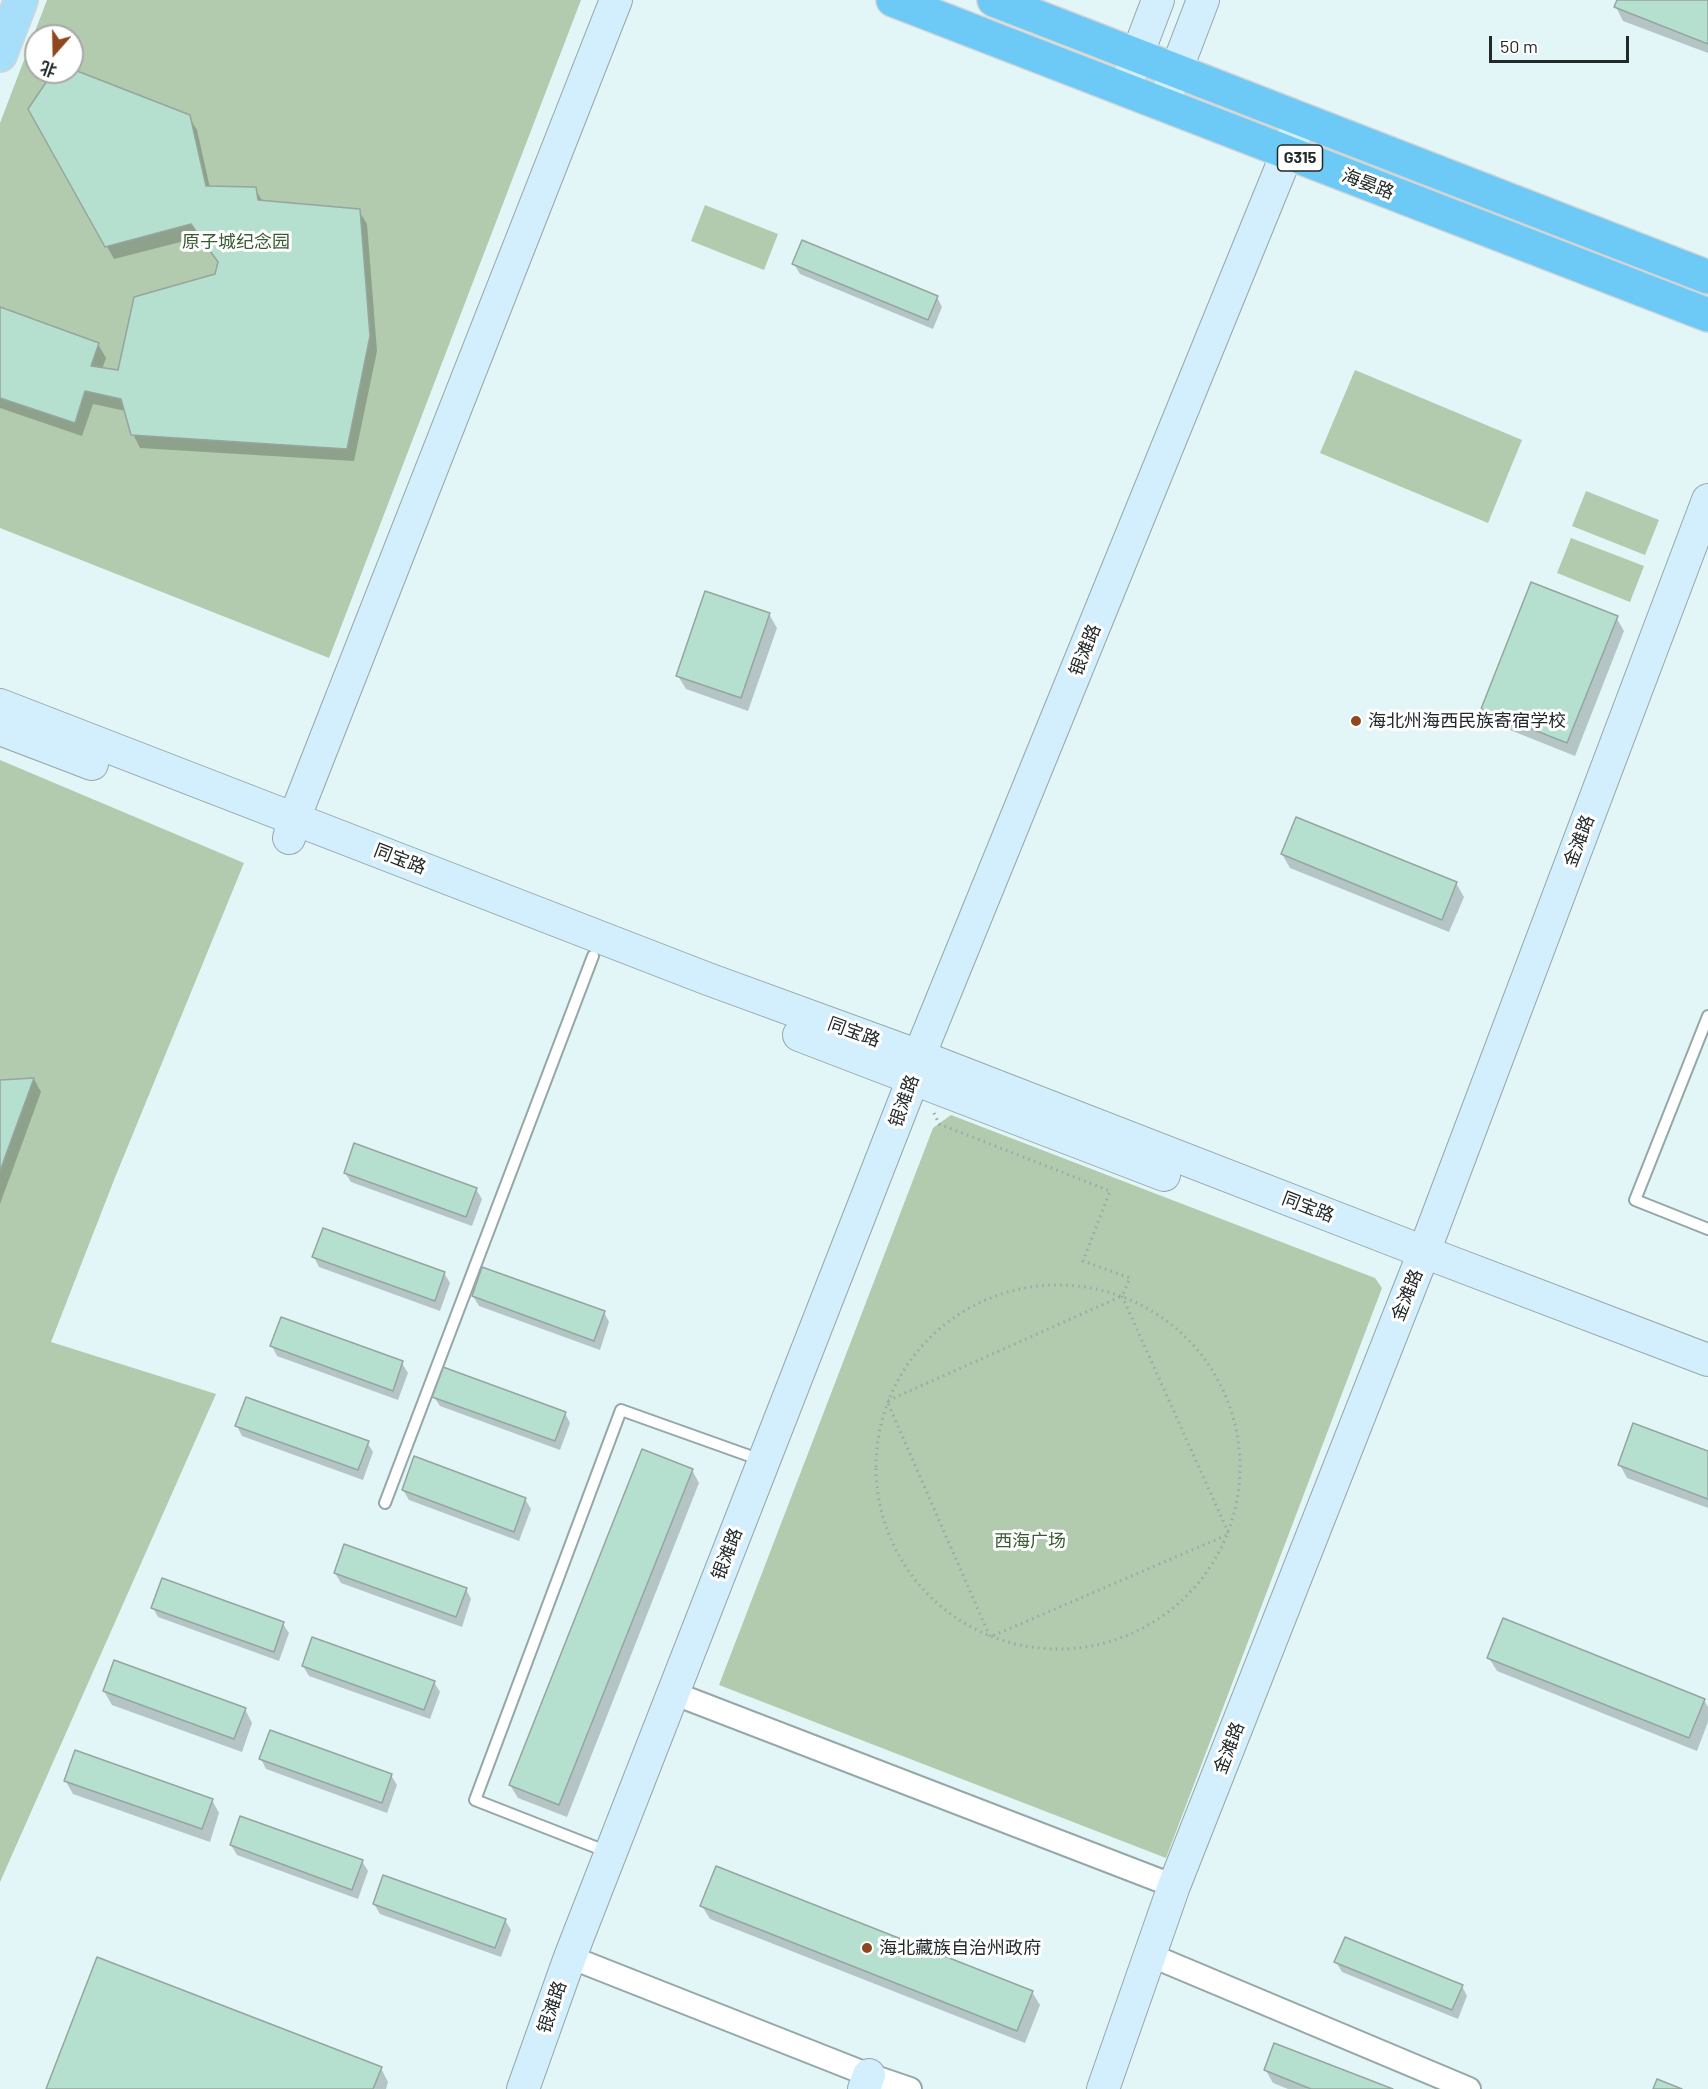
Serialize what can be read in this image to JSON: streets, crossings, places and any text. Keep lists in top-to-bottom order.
{
  "streets": {
    "highway": ["G315", "海晏路"],
    "street": ["银滩路", "金滩路", "同宝路"]
  },
  "crossings": [
    ["海晏路", "银滩路"],
    ["银滩路", "同宝路"],
    ["金滩路", "同宝路"]
  ],
  "parks": ["原子城纪念园", "西海广场"],
  "places": ["海北州海西民族寄宿学校", "海北藏族自治州政府"],
  "scale_bar": "50 m",
  "north": "bottom"
}
